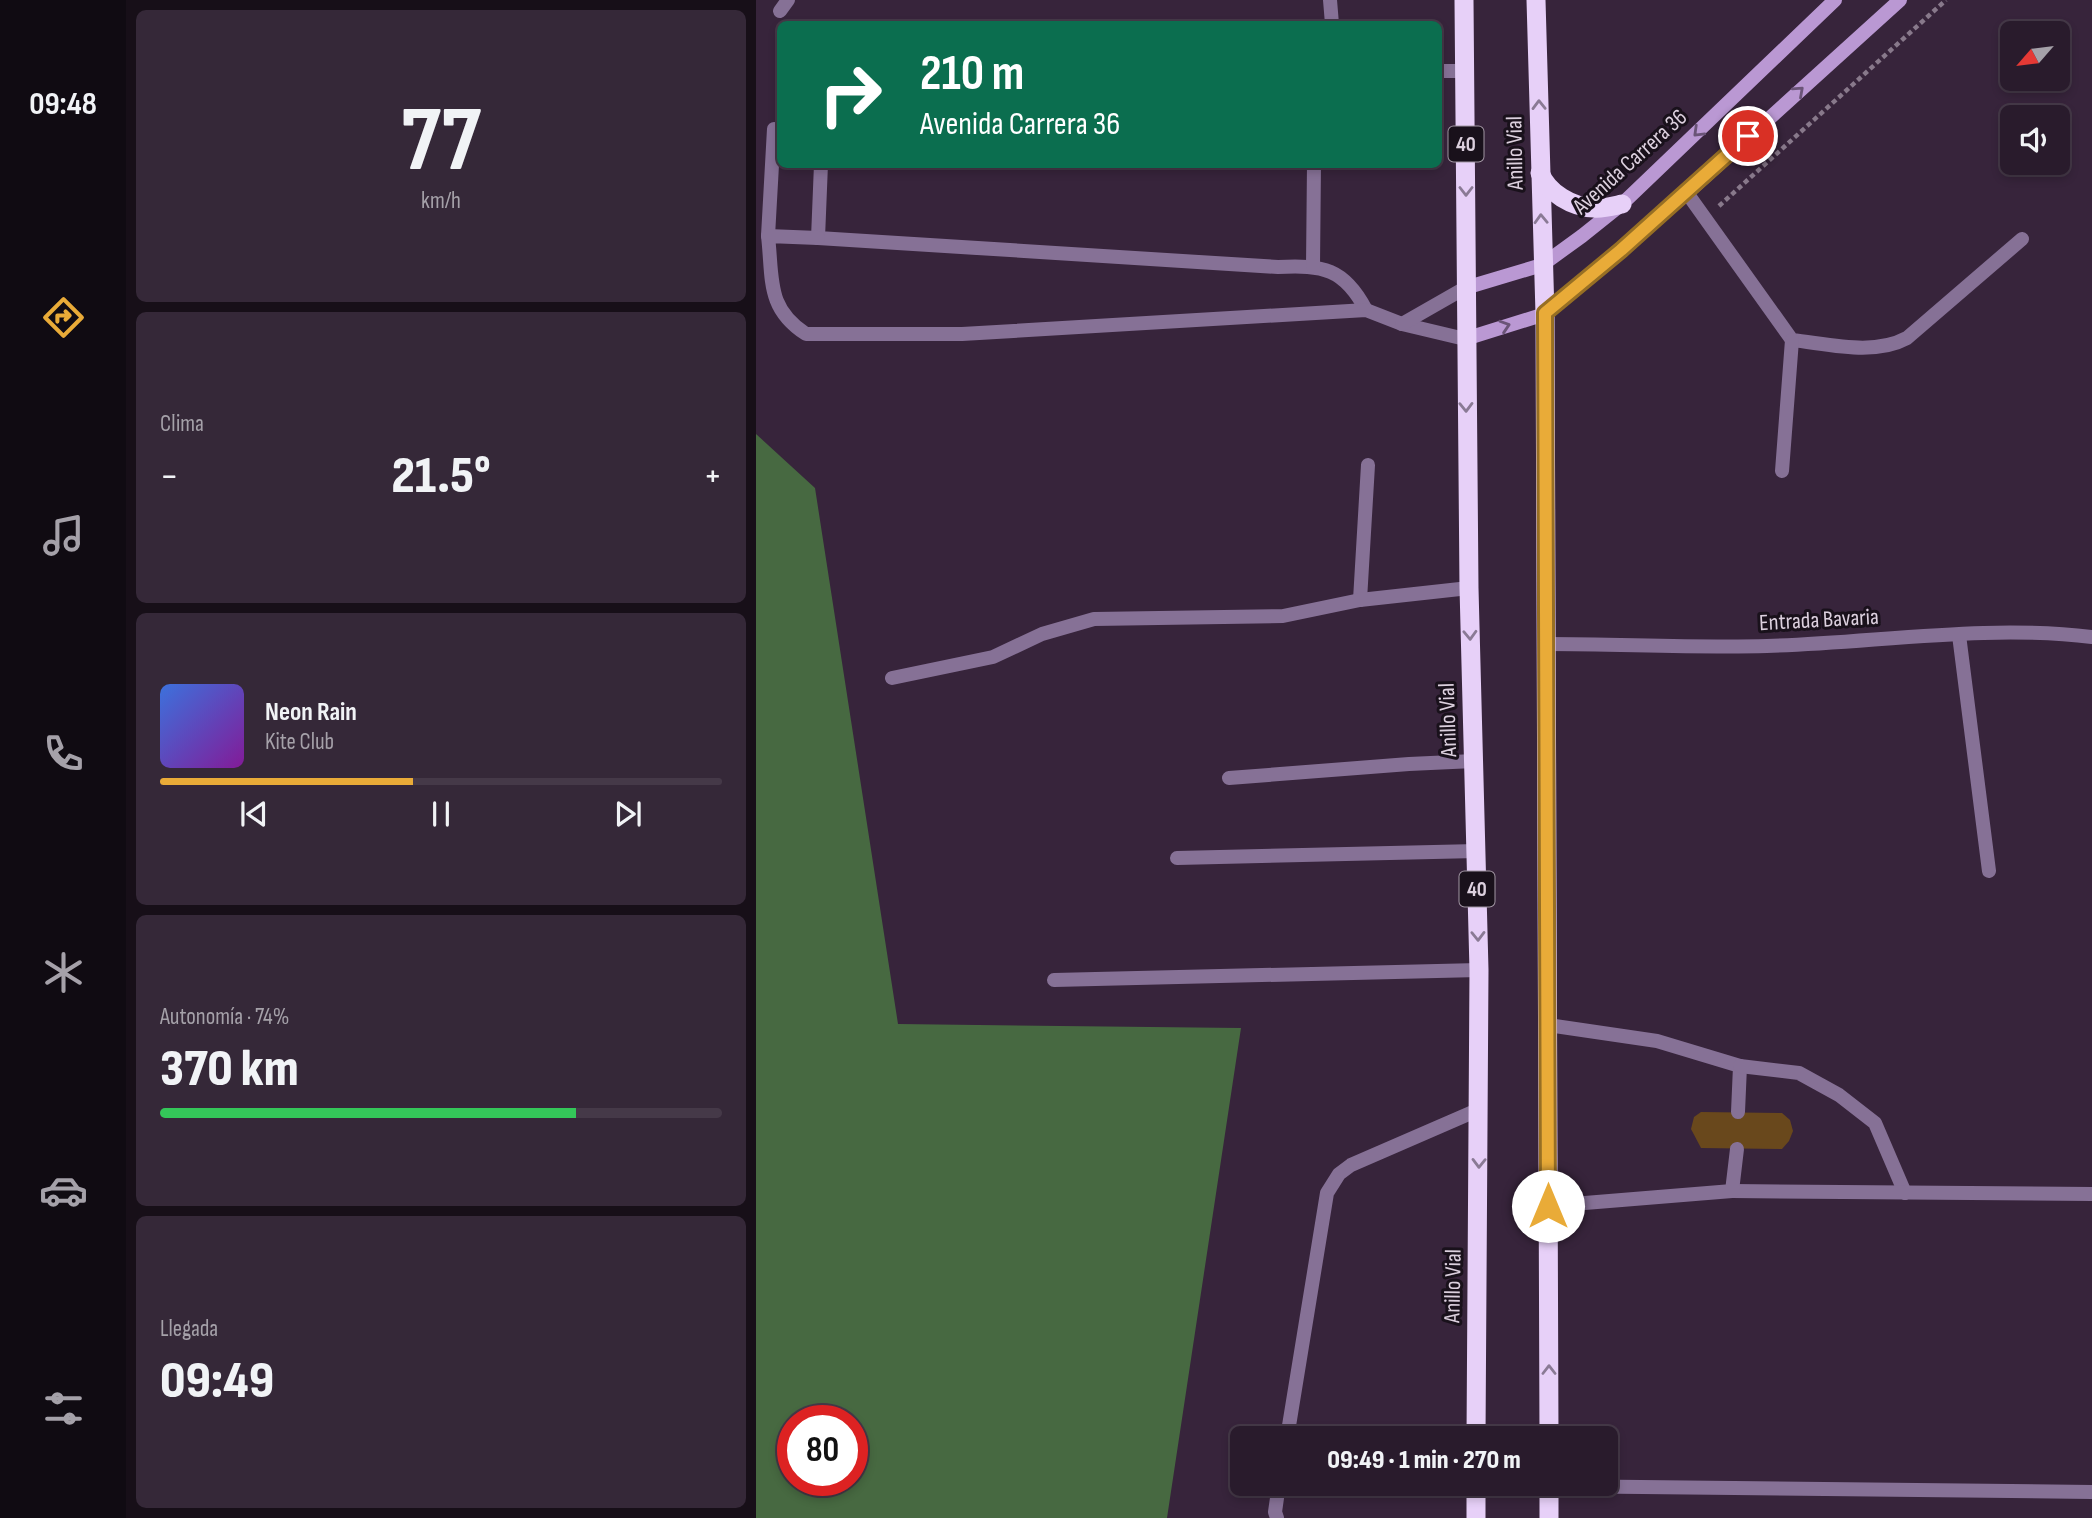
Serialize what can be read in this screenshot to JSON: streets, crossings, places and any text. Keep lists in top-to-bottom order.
{
  "streets": {
    "highway": ["40", "Anillo Vial"],
    "main road": ["Avenida Carrera 36"],
    "lane": ["Entrada Bavaria"]
  },
  "crossings": [
    ["Anillo Vial", "Avenida Carrera 36"],
    ["Anillo Vial", "Entrada Bavaria"]
  ],
  "north": "bottom left",
  "page": {
    "tabs": "09:48",
    "tile": [
      ["77", "km/h"],
      "Clima",
      ["Autonomía · 74%", "370 km"],
      ["Llegada", "09:49"]
    ],
    "turn": ["210 m", "Avenida Carrera 36"],
    "heat": ["−", "21.5°", "+"],
    "song": ["Neon Rain", "Kite Club"],
    "limit": "80",
    "trip": "09:49 · 1 min · 270 m"
  }
}
